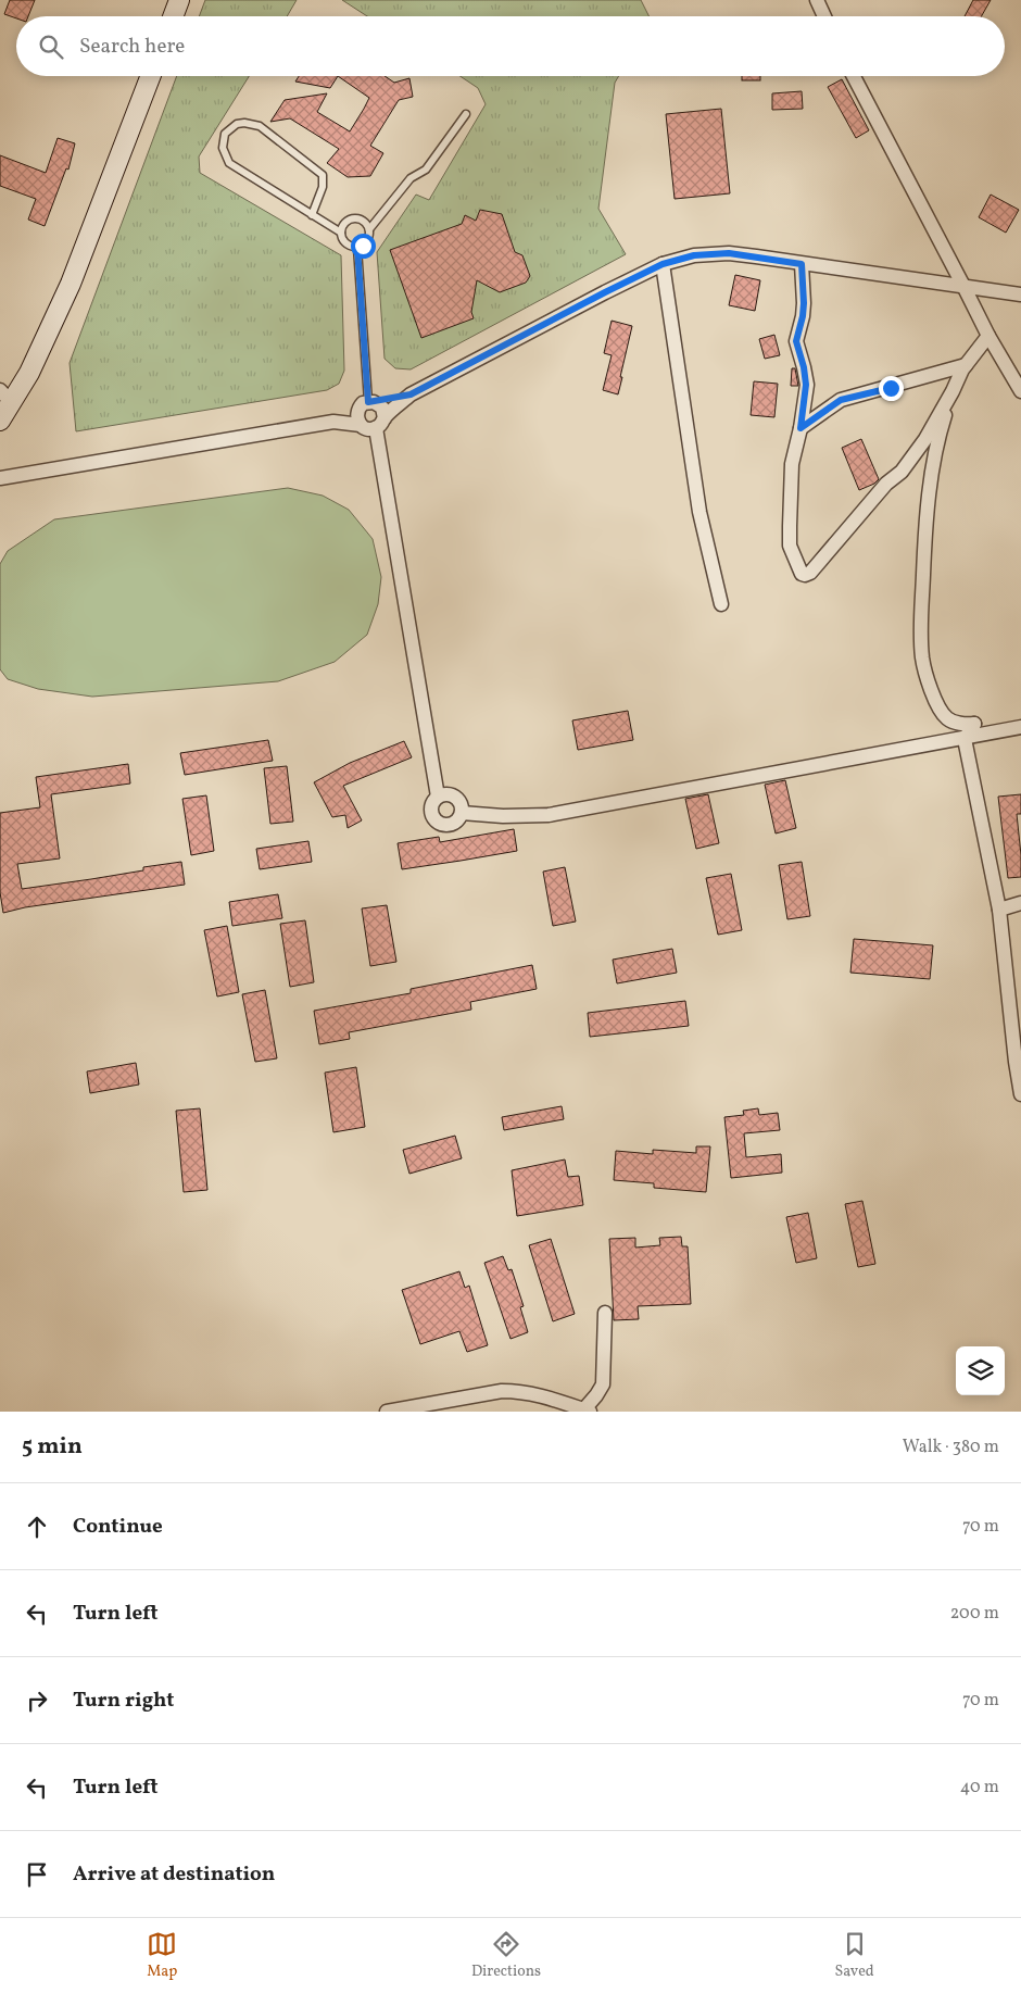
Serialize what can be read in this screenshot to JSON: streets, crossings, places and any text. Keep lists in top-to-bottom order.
{
  "page": {
    "search": "Search here",
    "heading": ["5 min", "Walk · 380 m"],
    "list": [
      ["Continue", "70 m"],
      ["Turn left", "200 m"],
      ["Turn right", "70 m"],
      ["Turn left", "40 m"],
      "Arrive at destination"
    ],
    "nav": ["Map", "Directions", "Saved"]
  }
}
